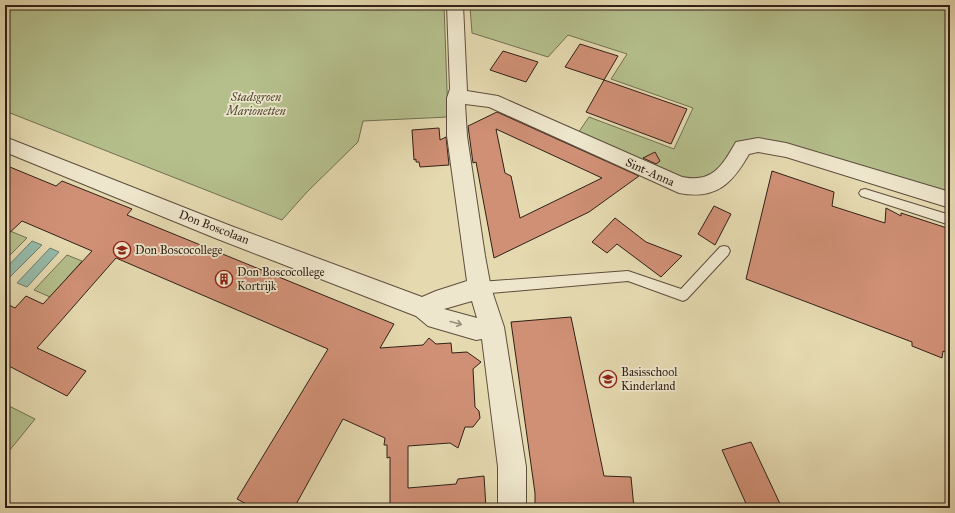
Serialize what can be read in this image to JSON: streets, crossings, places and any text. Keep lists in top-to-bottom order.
{
  "streets": {
    "street": ["Sint-Anna", "Don Boscolaan"]
  },
  "parks": ["Stadsgroen Marionetten"],
  "places": {
    "school or university": ["Don Boscocollege", "Basisschool Kinderland"],
    "building": ["Don Boscocollege Kortrijk"]
  }
}
